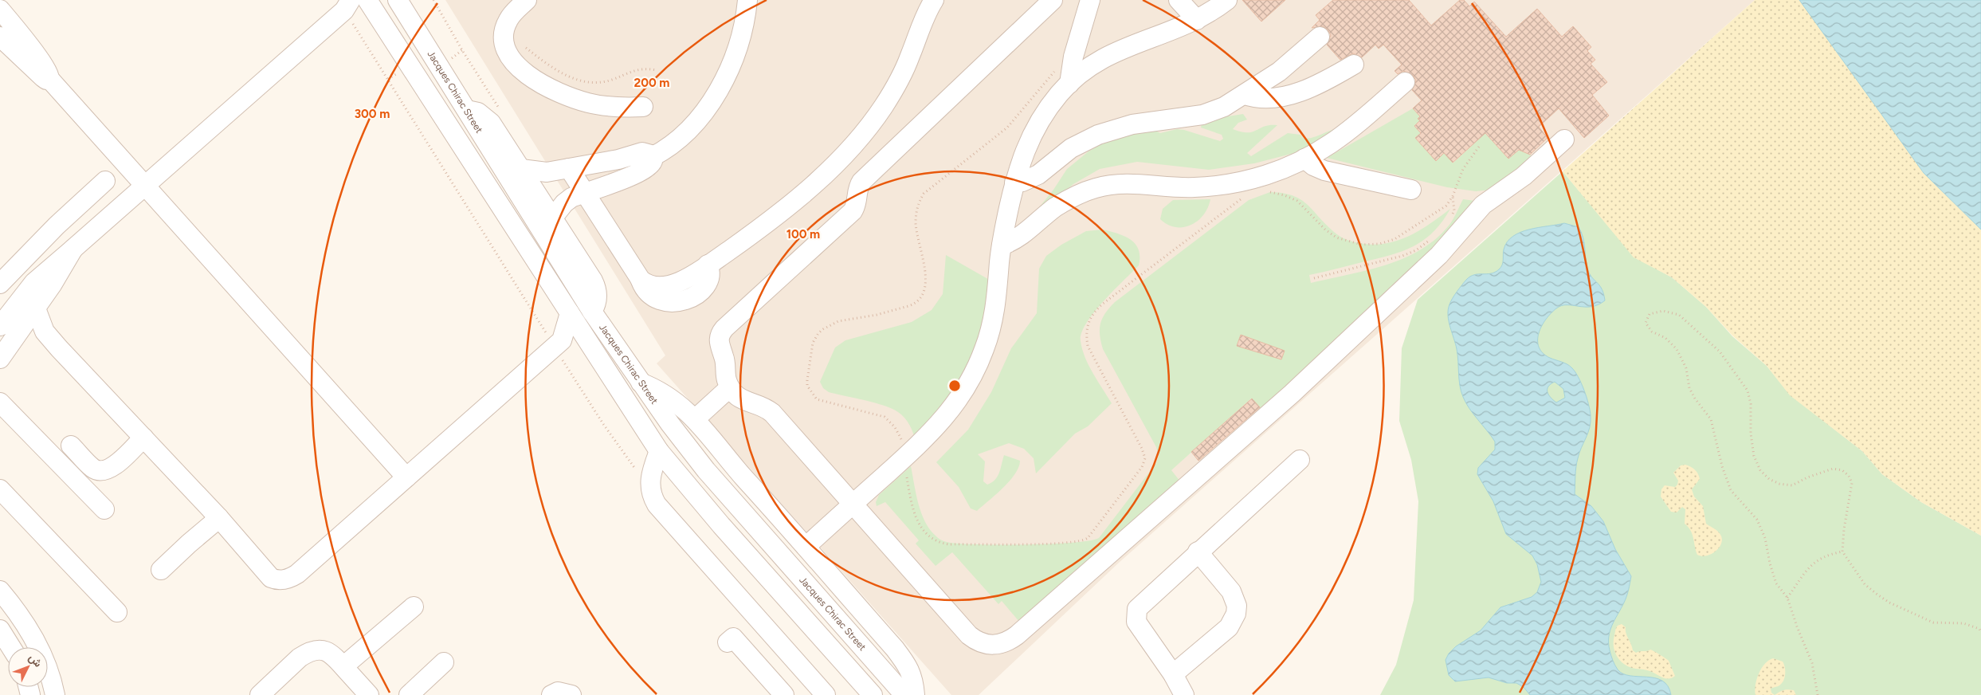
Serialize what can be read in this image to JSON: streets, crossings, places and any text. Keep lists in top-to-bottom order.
{
  "streets": {
    "street": ["Jacques Chirac Street"]
  },
  "north": "top right",
  "rings": ["200 m", "300 m", "100 m"]
}
